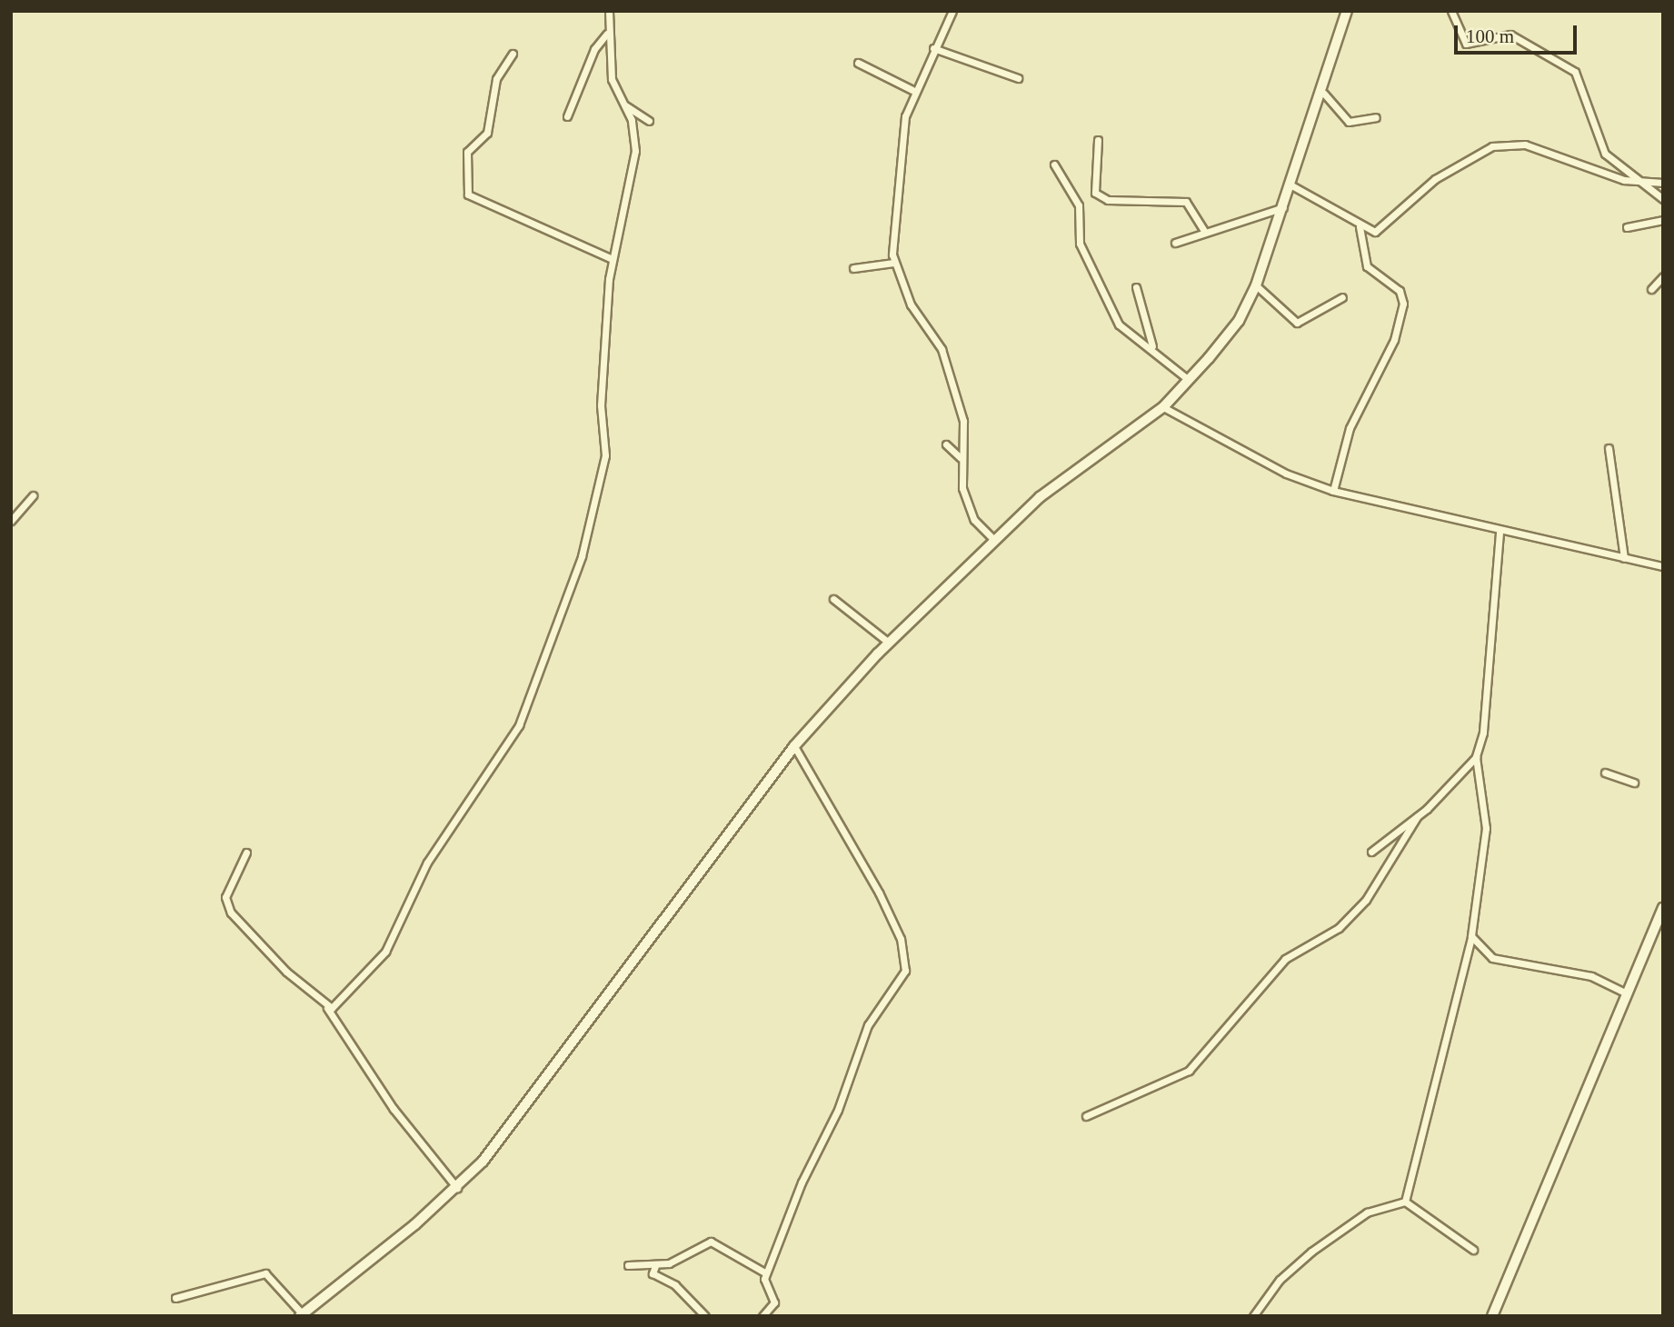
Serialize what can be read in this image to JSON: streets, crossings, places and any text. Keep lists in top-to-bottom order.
{
  "scale_bar": "100 m"
}
